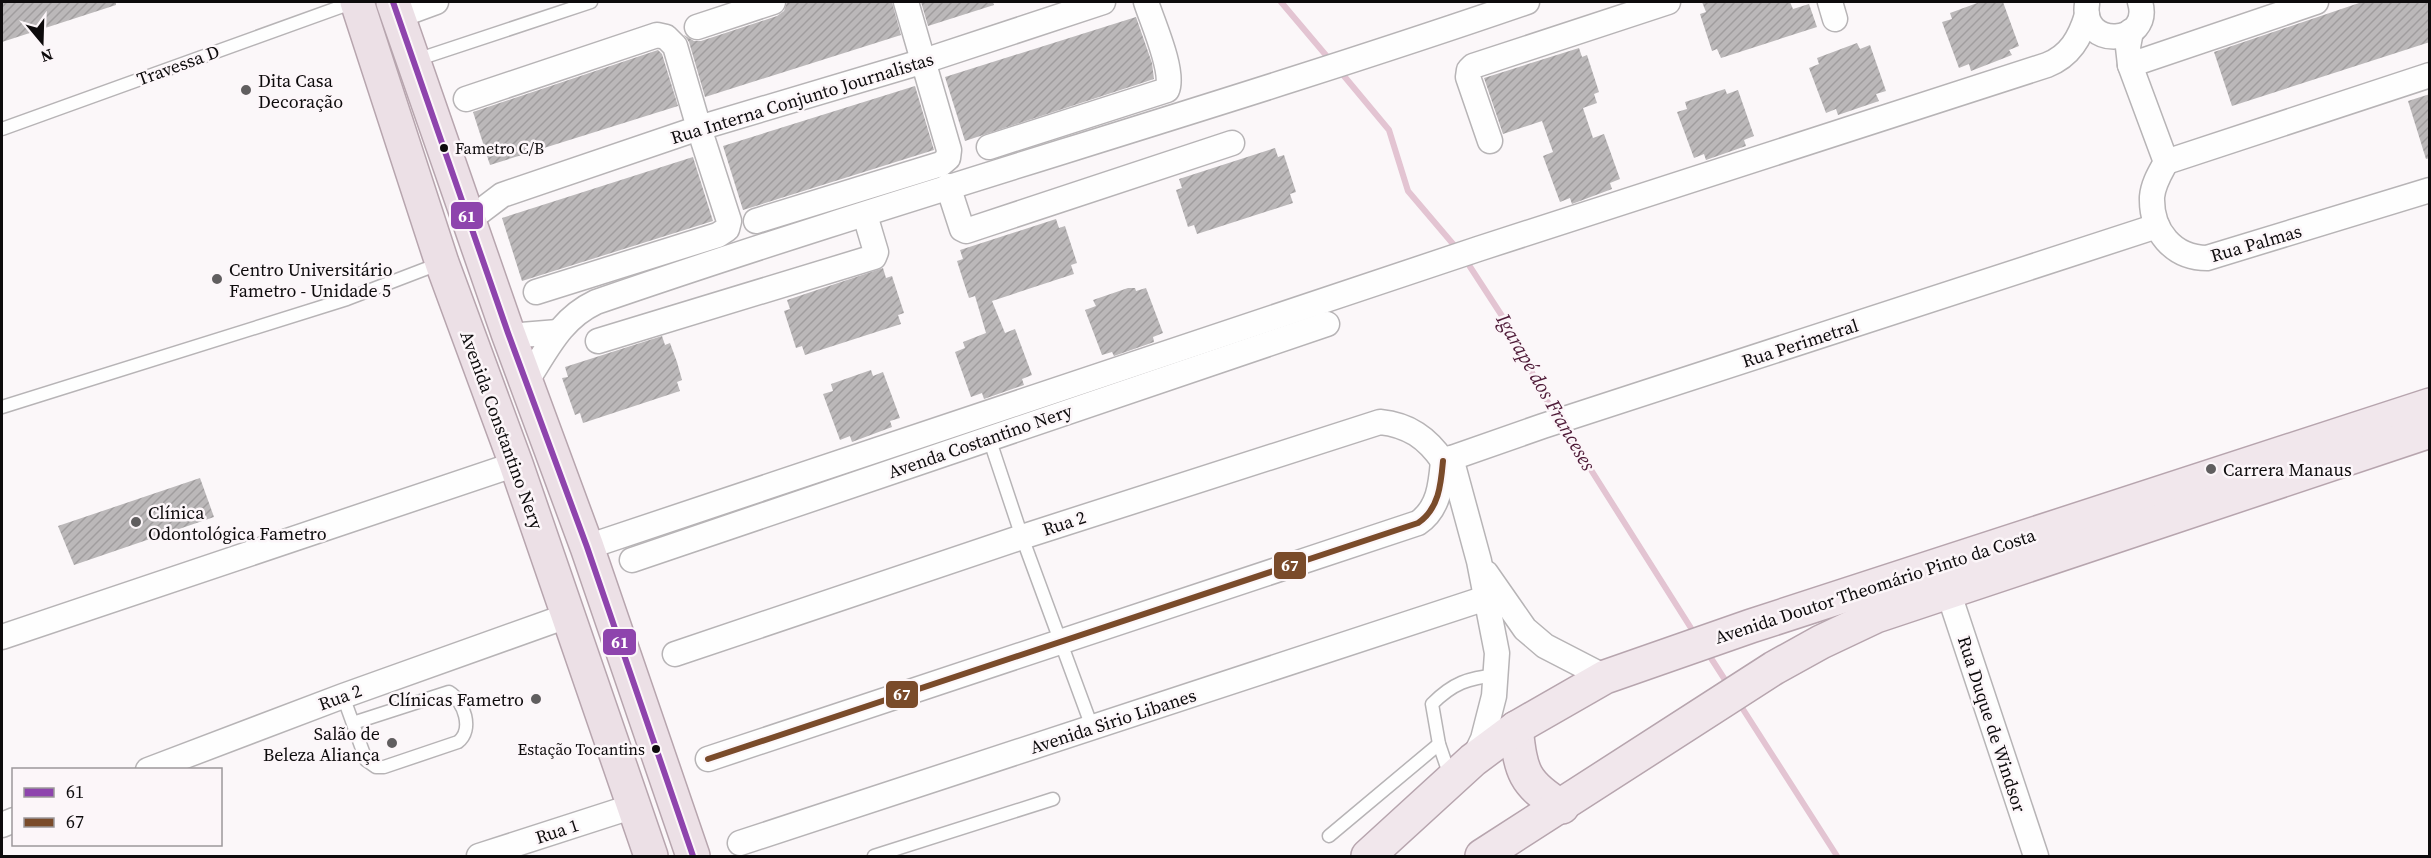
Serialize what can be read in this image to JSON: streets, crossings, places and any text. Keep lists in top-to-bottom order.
{
  "streets": {
    "highway": ["Avenida Constantino Nery"],
    "main road": ["Avenida Doutor Theomário Pinto da Costa"],
    "street": [
      "Rua Interna Conjunto Journalistas",
      "Rua Palmas",
      "Rua Perimetral",
      "Avenda Costantino Nery",
      "Rua 2",
      "Avenida Sirio Libanes",
      "Rua Duque de Windsor",
      "Rua 1"
    ],
    "lane": ["Travessa D"]
  },
  "crossings": [
    ["Travessa D", "Avenida Constantino Nery"],
    ["Rua Palmas", "Rua Perimetral"],
    ["Rua Perimetral", "Rua 2"],
    ["Avenida Constantino Nery", "Rua 2"],
    ["Avenida Constantino Nery", "Rua 1"],
    ["Avenida Doutor Theomário Pinto da Costa", "Rua Duque de Windsor"]
  ],
  "water": ["Igarapé dos Franceses"],
  "places": [
    "Dita Casa Decoração",
    "Fametro C/B",
    "Centro Universitário Fametro - Unidade 5",
    "Carrera Manaus",
    "Clínica Odontológica Fametro",
    "Clínicas Fametro",
    "Salão de Beleza Aliança",
    "Estação Tocantins"
  ],
  "lines": ["transit line 61", "transit line 67"],
  "legend": ["61", "67"],
  "north": "bottom"
}
